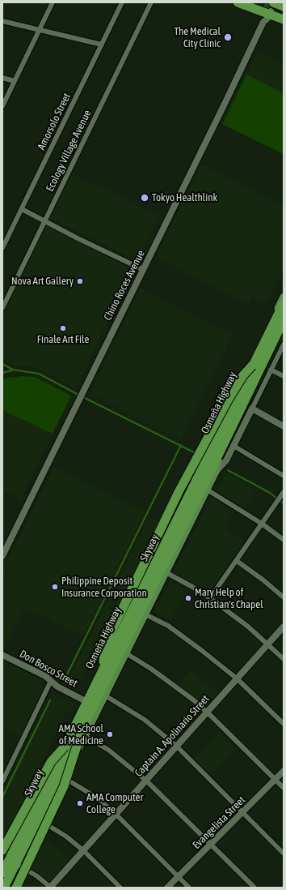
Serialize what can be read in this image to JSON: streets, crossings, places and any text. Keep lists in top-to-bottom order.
{
  "streets": {
    "highway": ["Skyway"],
    "main road": [
      "Chino Roces Avenue",
      "Osmeña Highway",
      "Don Bosco Street",
      "Captain A. Apolinario Street",
      "Evangelista Street"
    ],
    "street": ["Amorsolo Street", "Ecology Village Avenue"]
  },
  "crossings": [
    ["Osmeña Highway", "Don Bosco Street"]
  ],
  "places": [
    "The Medical City Clinic",
    "Tokyo Healthlink",
    "Nova Art Gallery",
    "Finale Art File",
    "Philippine Deposit Insurance Corporation",
    "Mary Help of Christian's Chapel",
    "AMA School of Medicine",
    "AMA Computer College"
  ]
}
